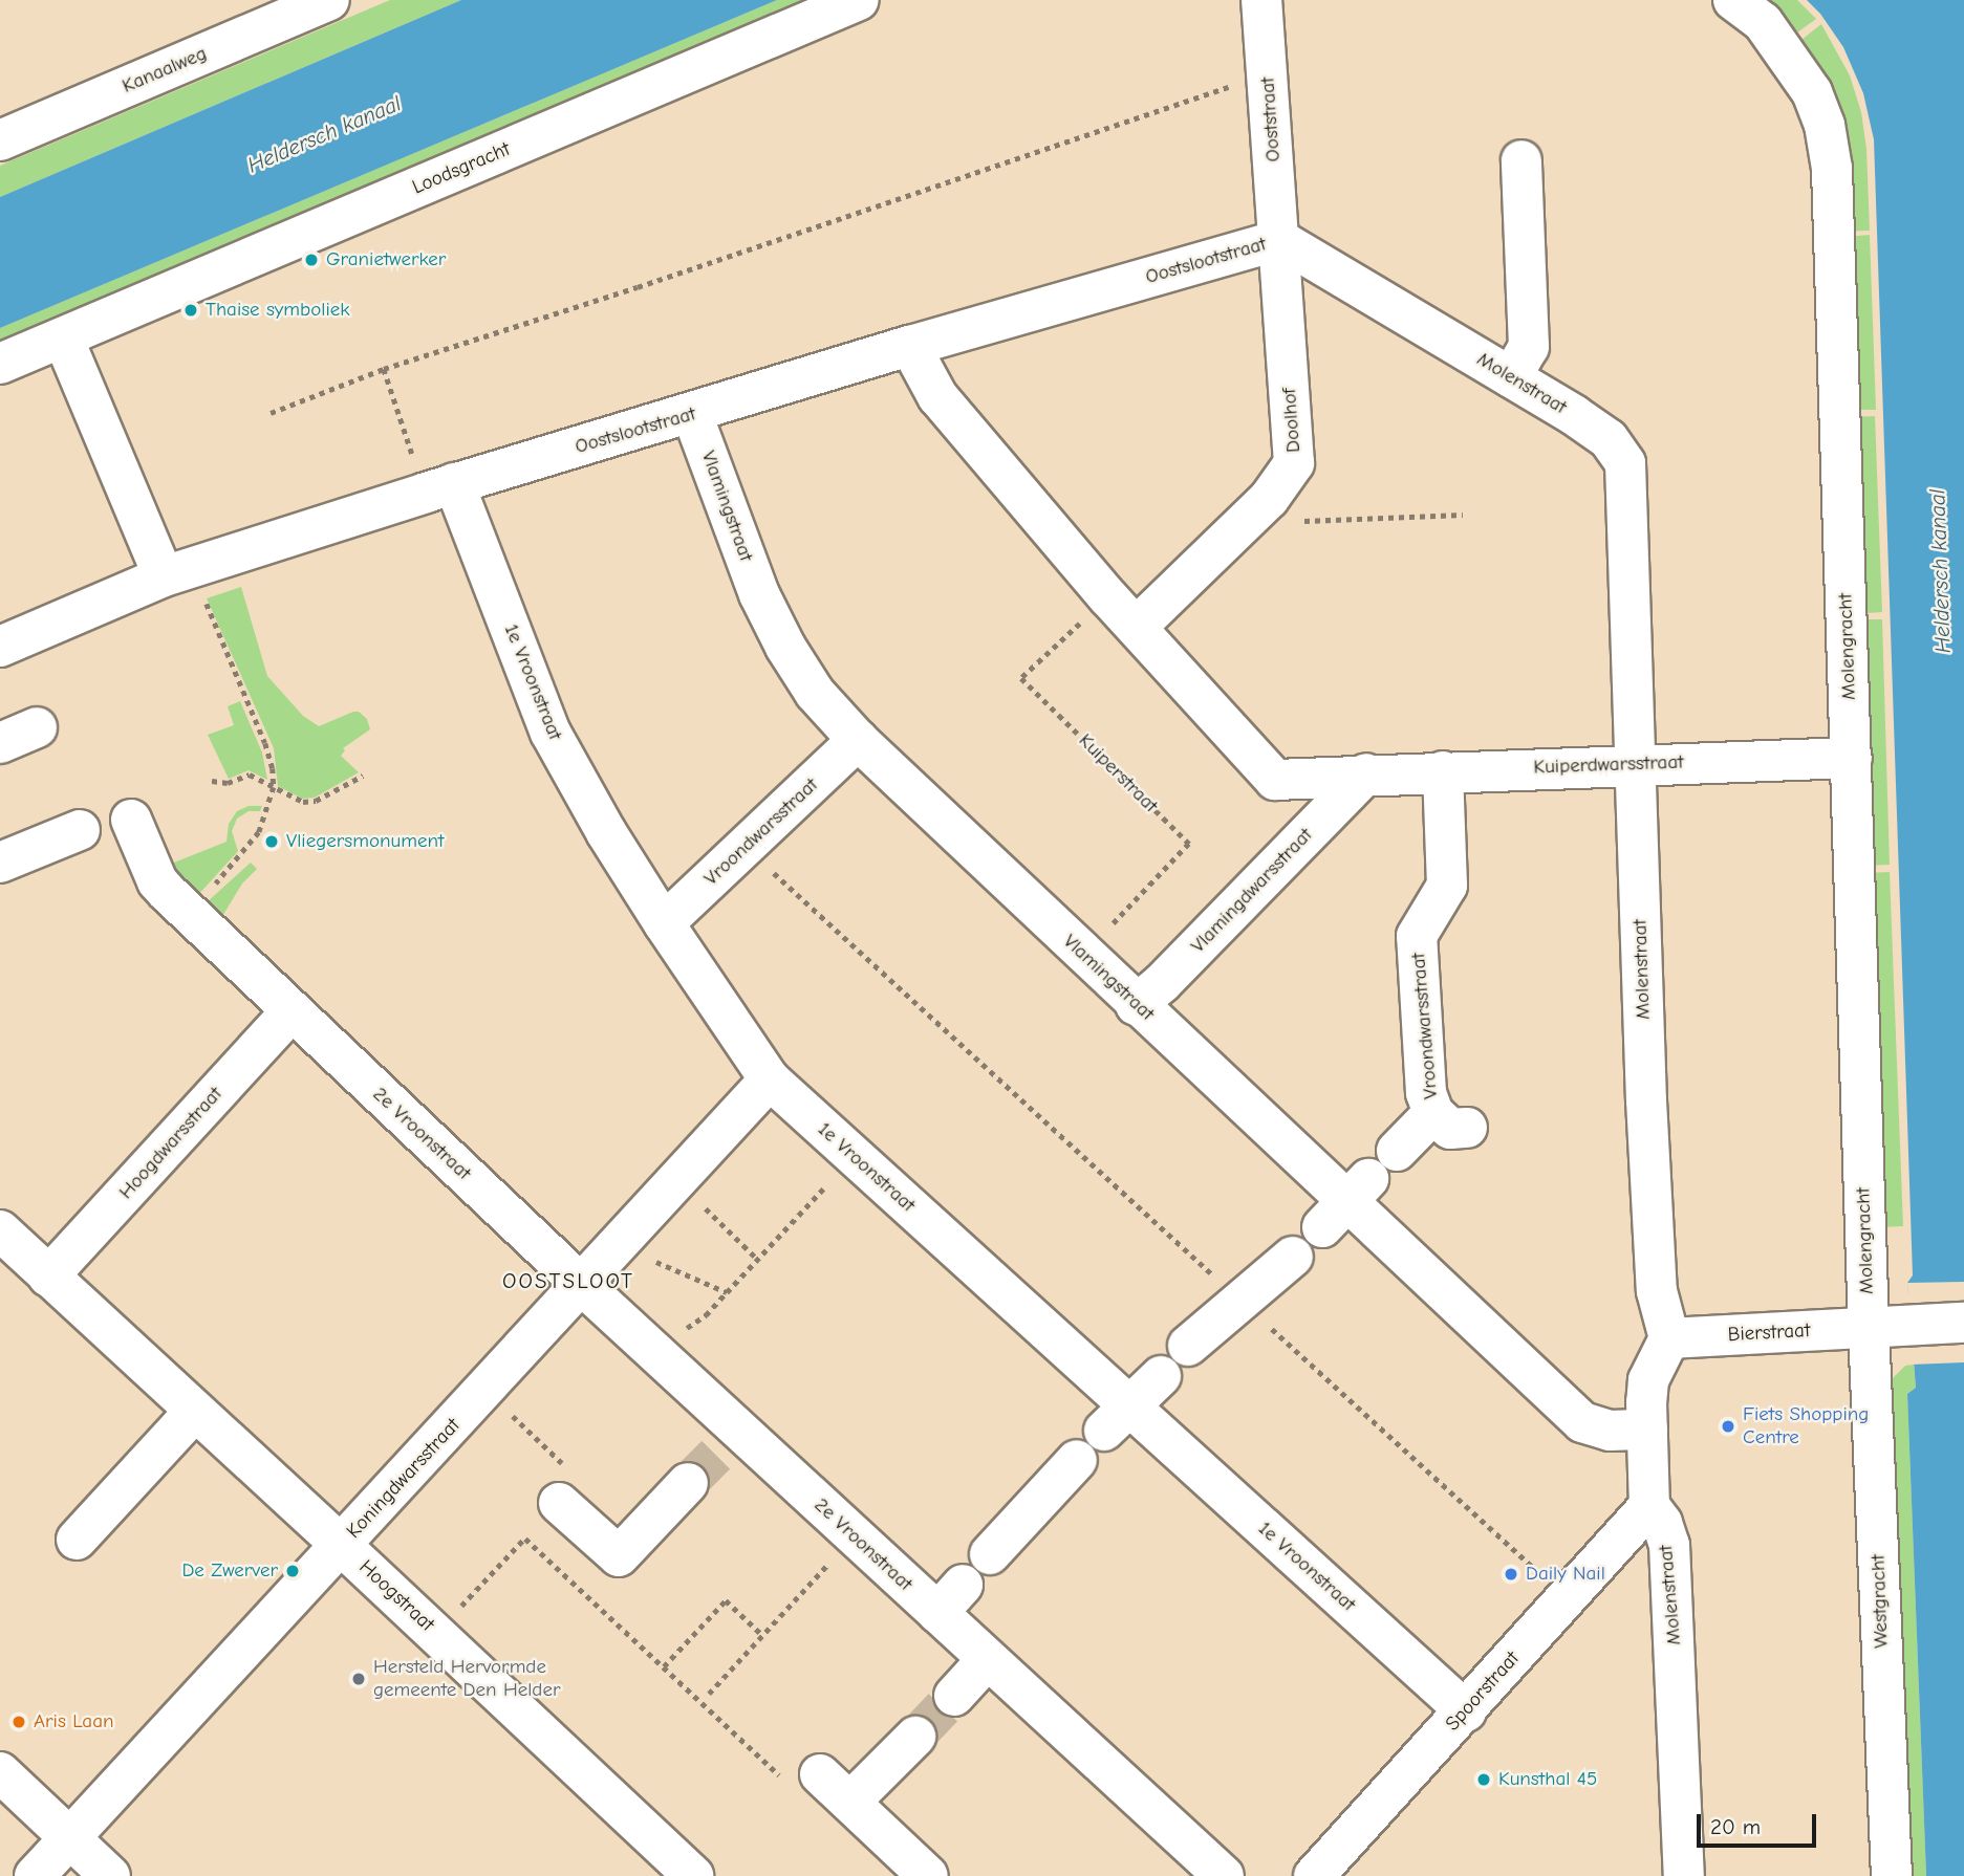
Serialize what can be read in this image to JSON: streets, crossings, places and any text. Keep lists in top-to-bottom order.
{
  "streets": {
    "street": [
      "Kanaalweg",
      "Ooststraat",
      "Loodsgracht",
      "Oostslootstraat",
      "Molenstraat",
      "Doolhof",
      "Vlamingstraat",
      "Molengracht",
      "1e Vroonstraat",
      "Kuiperdwarsstraat",
      "Vroondwarsstraat",
      "Vlamingdwarsstraat",
      "2e Vroonstraat",
      "Hoogdwarsstraat",
      "Bierstraat",
      "Koningdwarsstraat",
      "Hoogstraat",
      "Westgracht",
      "Spoorstraat"
    ],
    "path": ["Kuiperstraat"]
  },
  "crossings": [
    ["Ooststraat", "Oostslootstraat"],
    ["Ooststraat", "Molenstraat"],
    ["Ooststraat", "Doolhof"],
    ["Oostslootstraat", "Molenstraat"],
    ["Oostslootstraat", "Doolhof"],
    ["Oostslootstraat", "Vlamingstraat"],
    ["Oostslootstraat", "1e Vroonstraat"],
    ["Molenstraat", "Doolhof"],
    ["Molenstraat", "Vlamingstraat"],
    ["Molenstraat", "Kuiperdwarsstraat"],
    ["Molenstraat", "Bierstraat"],
    ["Molenstraat", "Spoorstraat"],
    ["Vlamingstraat", "Kuiperstraat"],
    ["Vlamingstraat", "Vroondwarsstraat"],
    ["Vlamingstraat", "Vlamingdwarsstraat"],
    ["Molengracht", "Kuiperdwarsstraat"],
    ["Molengracht", "Bierstraat"],
    ["Molengracht", "Westgracht"],
    ["1e Vroonstraat", "Vroondwarsstraat"],
    ["1e Vroonstraat", "Koningdwarsstraat"],
    ["1e Vroonstraat", "Spoorstraat"],
    ["Kuiperdwarsstraat", "Vroondwarsstraat"],
    ["Kuiperdwarsstraat", "Vlamingdwarsstraat"],
    ["2e Vroonstraat", "Hoogdwarsstraat"],
    ["2e Vroonstraat", "Koningdwarsstraat"],
    ["Hoogdwarsstraat", "Hoogstraat"],
    ["Bierstraat", "Westgracht"],
    ["Koningdwarsstraat", "Hoogstraat"]
  ],
  "districts": ["OOSTSLOOT"],
  "water": ["Heldersch kanaal"],
  "places": [
    "Granietwerker",
    "Thaise symboliek",
    "Vliegersmonument",
    "Fiets Shopping Centre",
    "De Zwerver",
    "Daily Nail",
    "Hersteld Hervormde gemeente Den Helder",
    "Aris Laan",
    "Kunsthal 45"
  ],
  "scale_bar": "20 m"
}
